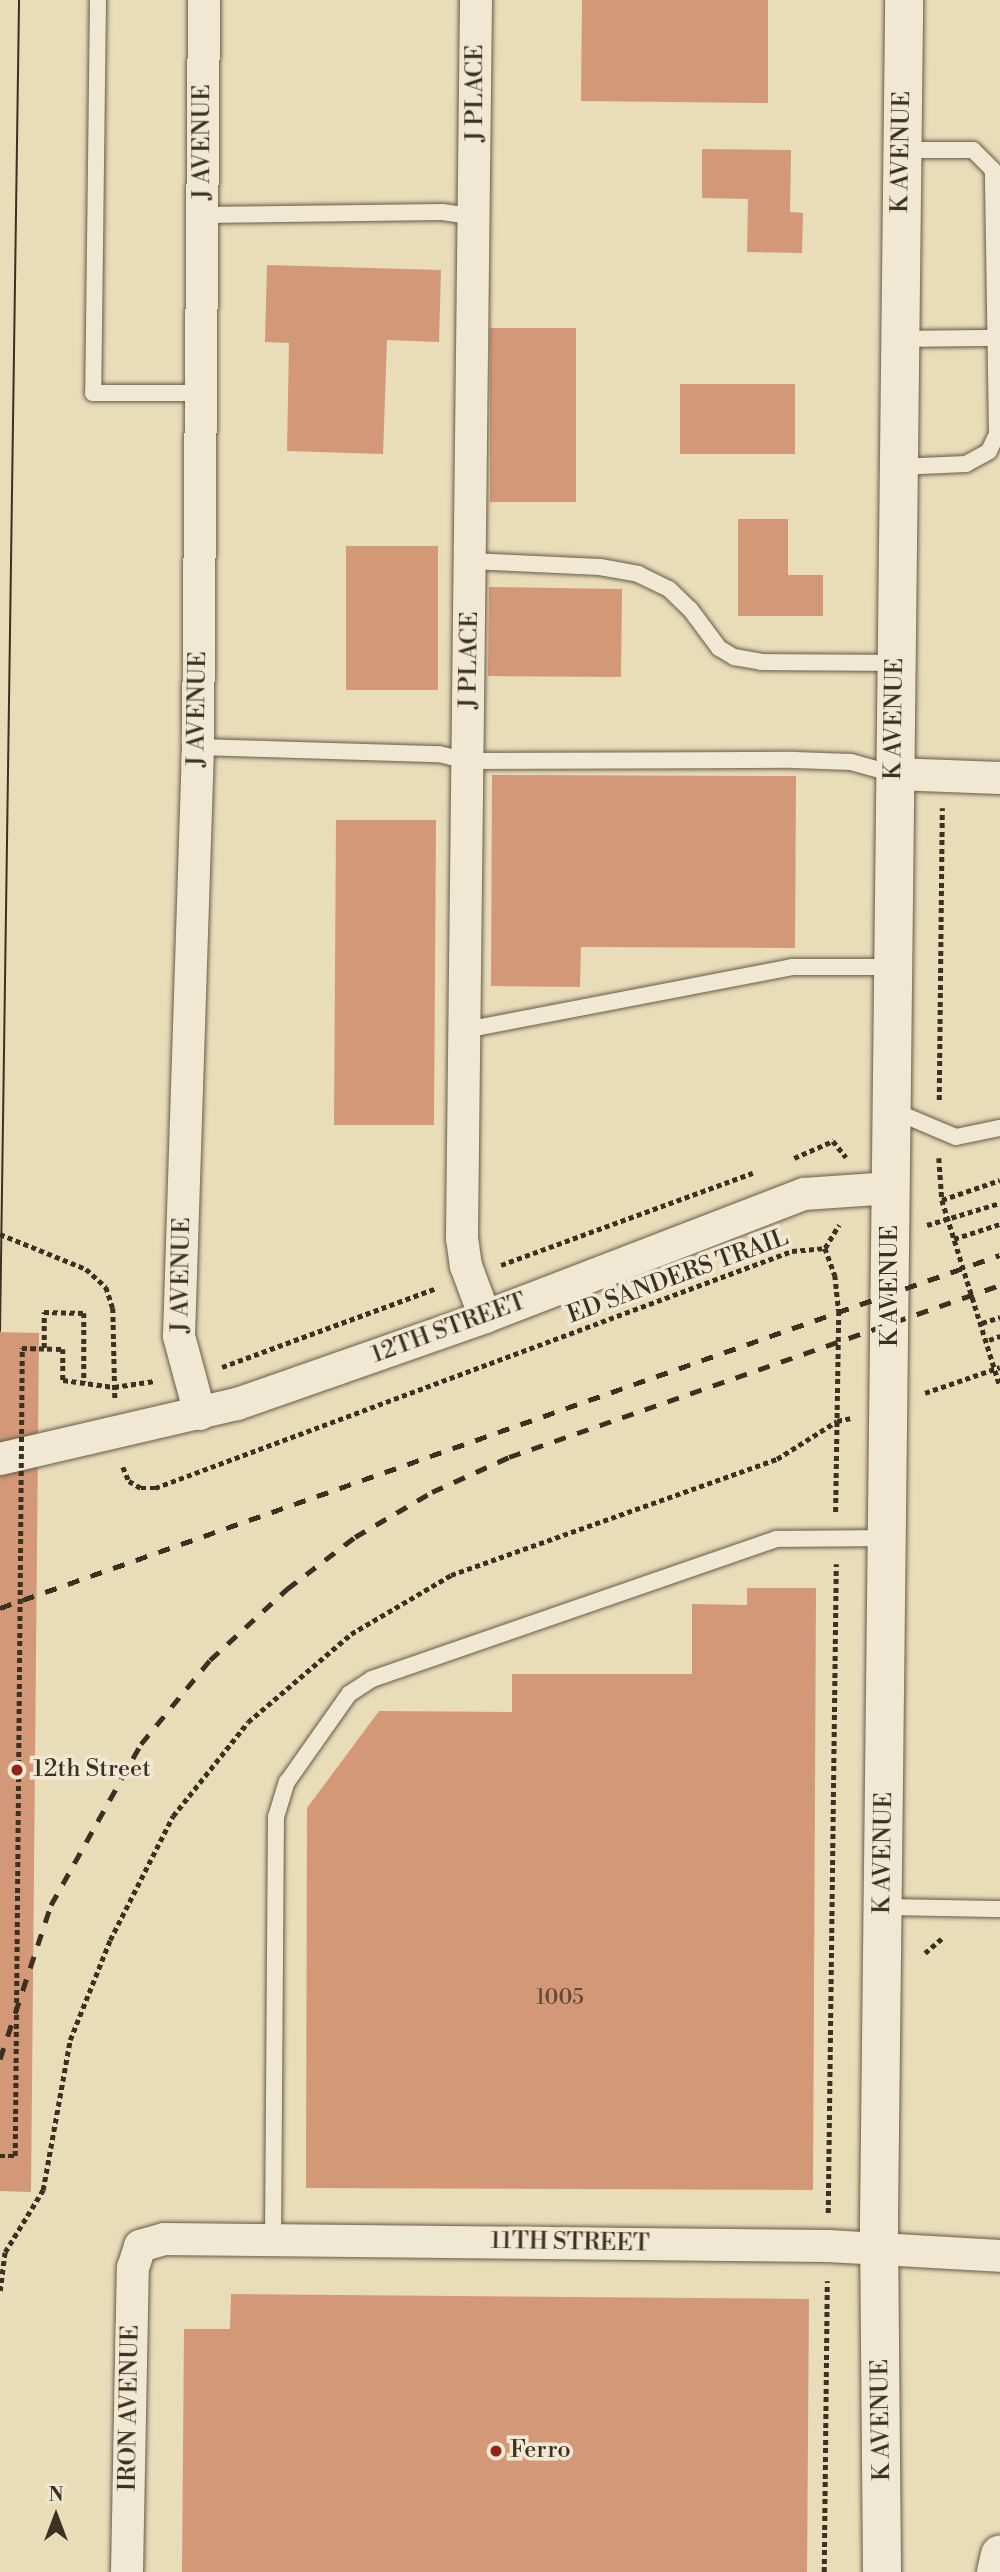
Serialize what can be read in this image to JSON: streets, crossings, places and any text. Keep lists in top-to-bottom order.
{
  "streets": {
    "main road": ["K AVENUE"],
    "street": [
      "J PLACE",
      "J AVENUE",
      "12TH STREET",
      "11TH STREET",
      "IRON AVENUE"
    ],
    "path": ["ED SANDERS TRAIL"]
  },
  "crossings": [
    ["J PLACE", "12TH STREET"],
    ["J AVENUE", "12TH STREET"],
    ["K AVENUE", "12TH STREET"],
    ["K AVENUE", "11TH STREET"],
    ["11TH STREET", "IRON AVENUE"]
  ],
  "places": ["12th Street", "Ferro"],
  "house_numbers": ["1005"],
  "north": "top"
}
